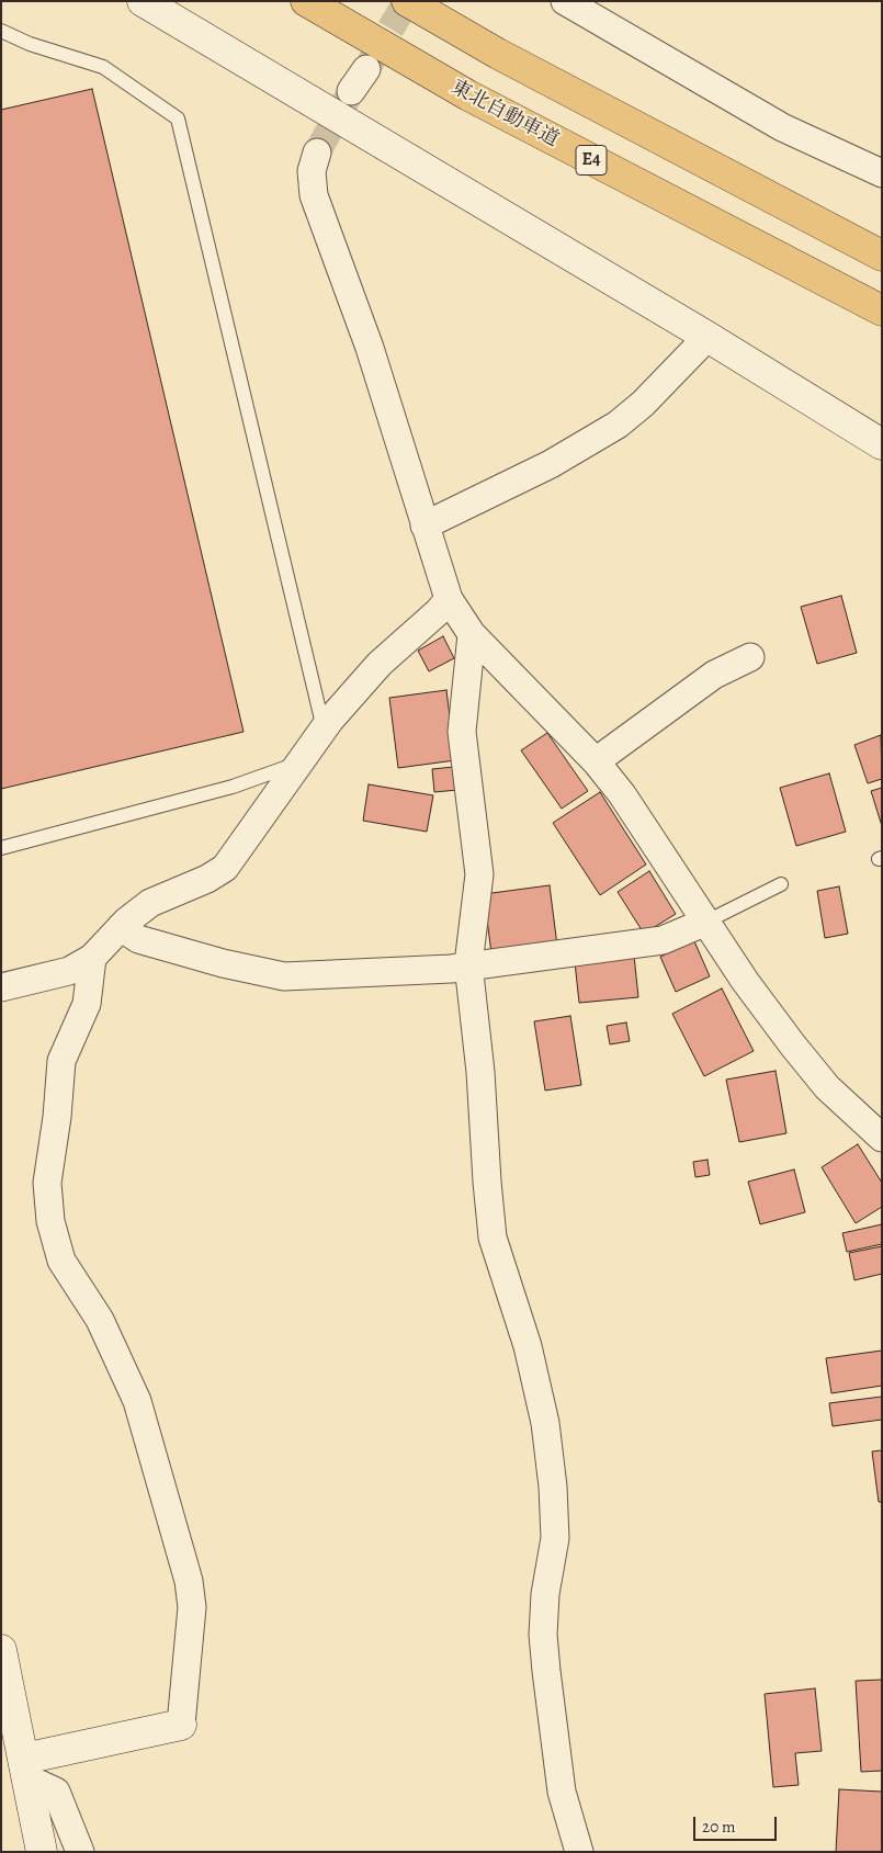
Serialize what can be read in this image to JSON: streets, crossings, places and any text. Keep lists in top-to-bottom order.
{
  "streets": {
    "highway": ["東北自動車道", "E4"]
  },
  "scale_bar": "20 m"
}
